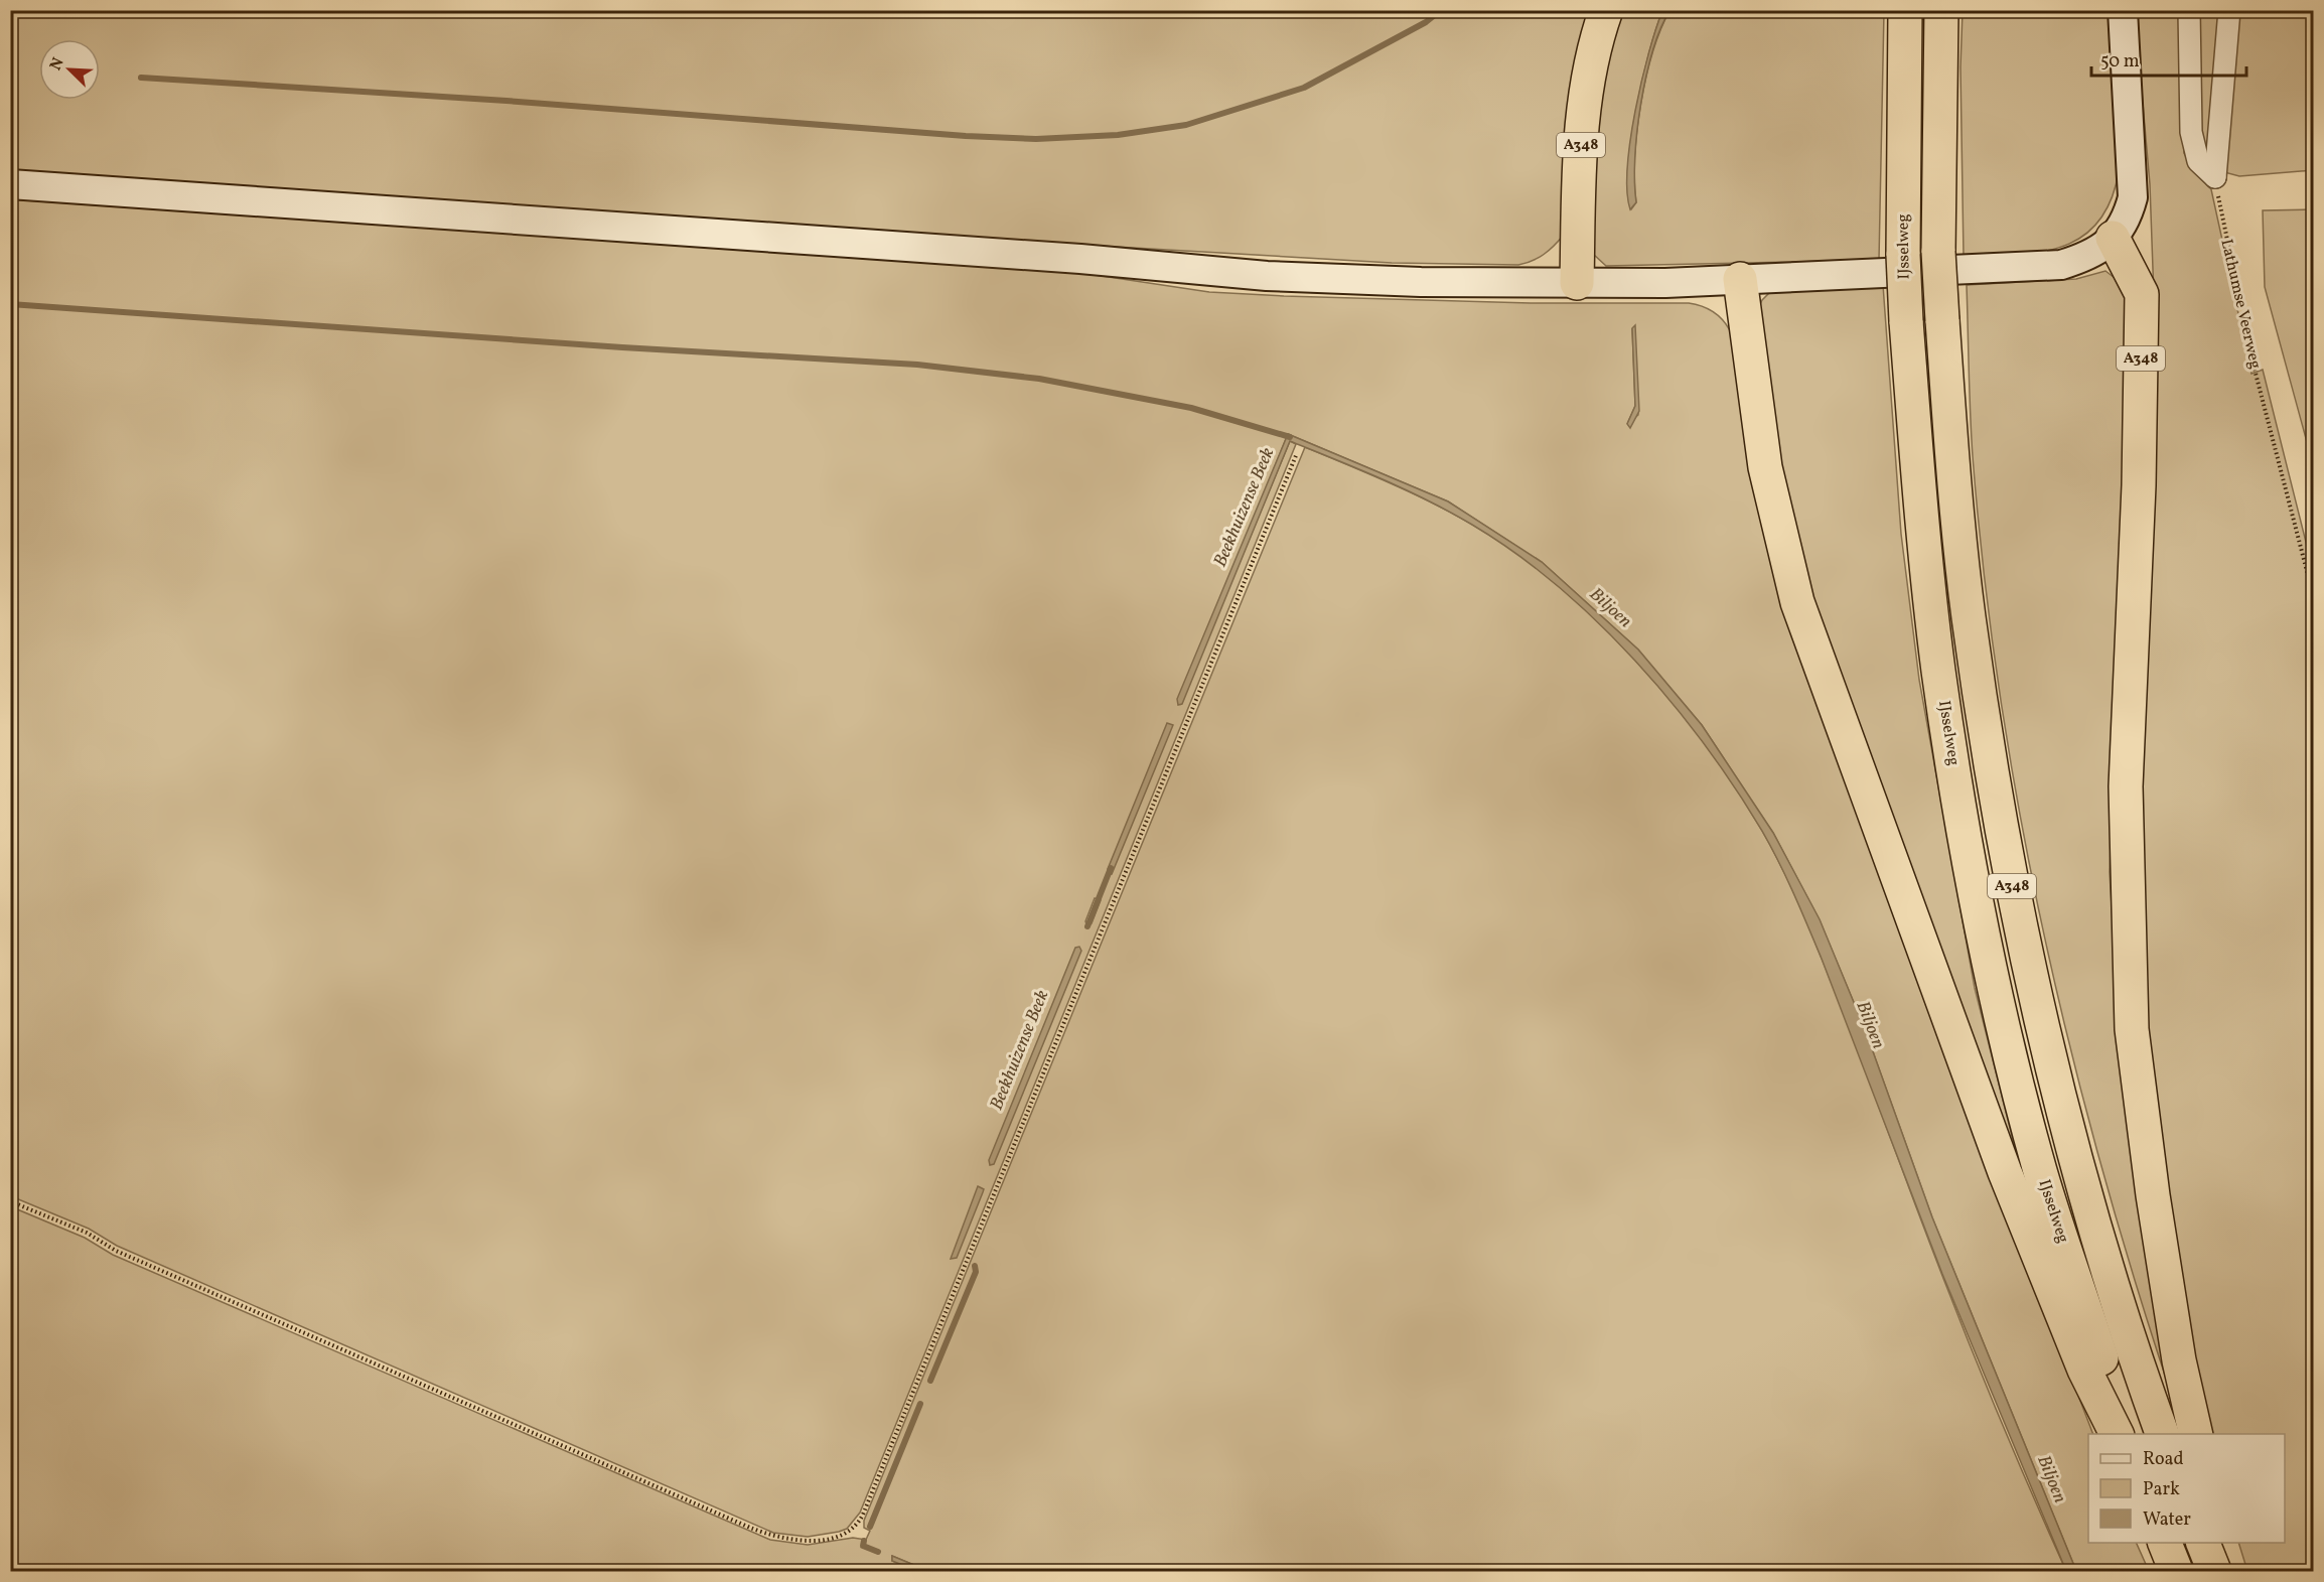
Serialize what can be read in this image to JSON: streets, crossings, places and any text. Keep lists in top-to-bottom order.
{
  "streets": {
    "highway": ["A348", "IJsselweg"],
    "path": ["Lathumse Veerweg"]
  },
  "water": ["Beekhuizense Beek", "Biljoen"],
  "legend": ["Road", "Park", "Water"],
  "scale_bar": "50 m",
  "north": "top left"
}
